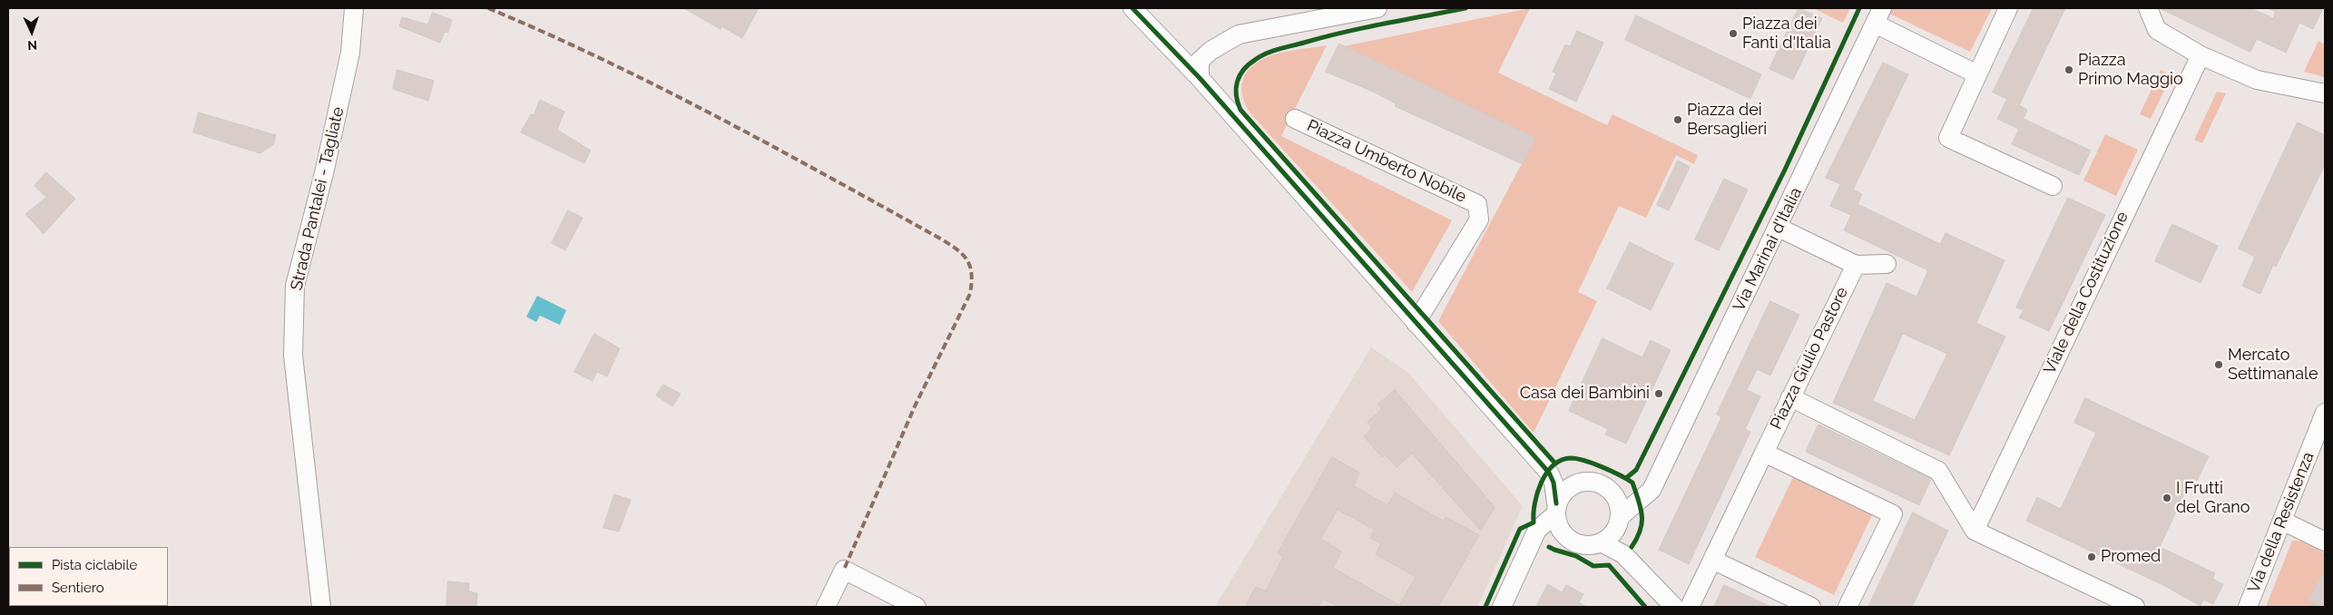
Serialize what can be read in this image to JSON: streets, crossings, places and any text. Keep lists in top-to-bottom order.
{
  "streets": {
    "street": [
      "Piazza Umberto Nobile",
      "Strada Pantalei - Tagliate",
      "Via Marinai d'Italia",
      "Viale della Costituzione",
      "Piazza Giulio Pastore",
      "Via della Resistenza"
    ]
  },
  "places": [
    "Piazza dei Fanti d'Italia",
    "Piazza Primo Maggio",
    "Piazza dei Bersaglieri",
    "Mercato Settimanale",
    "Casa dei Bambini",
    "I Frutti del Grano",
    "Promed"
  ],
  "legend": ["Pista ciclabile", "Sentiero"],
  "north": "bottom"
}
